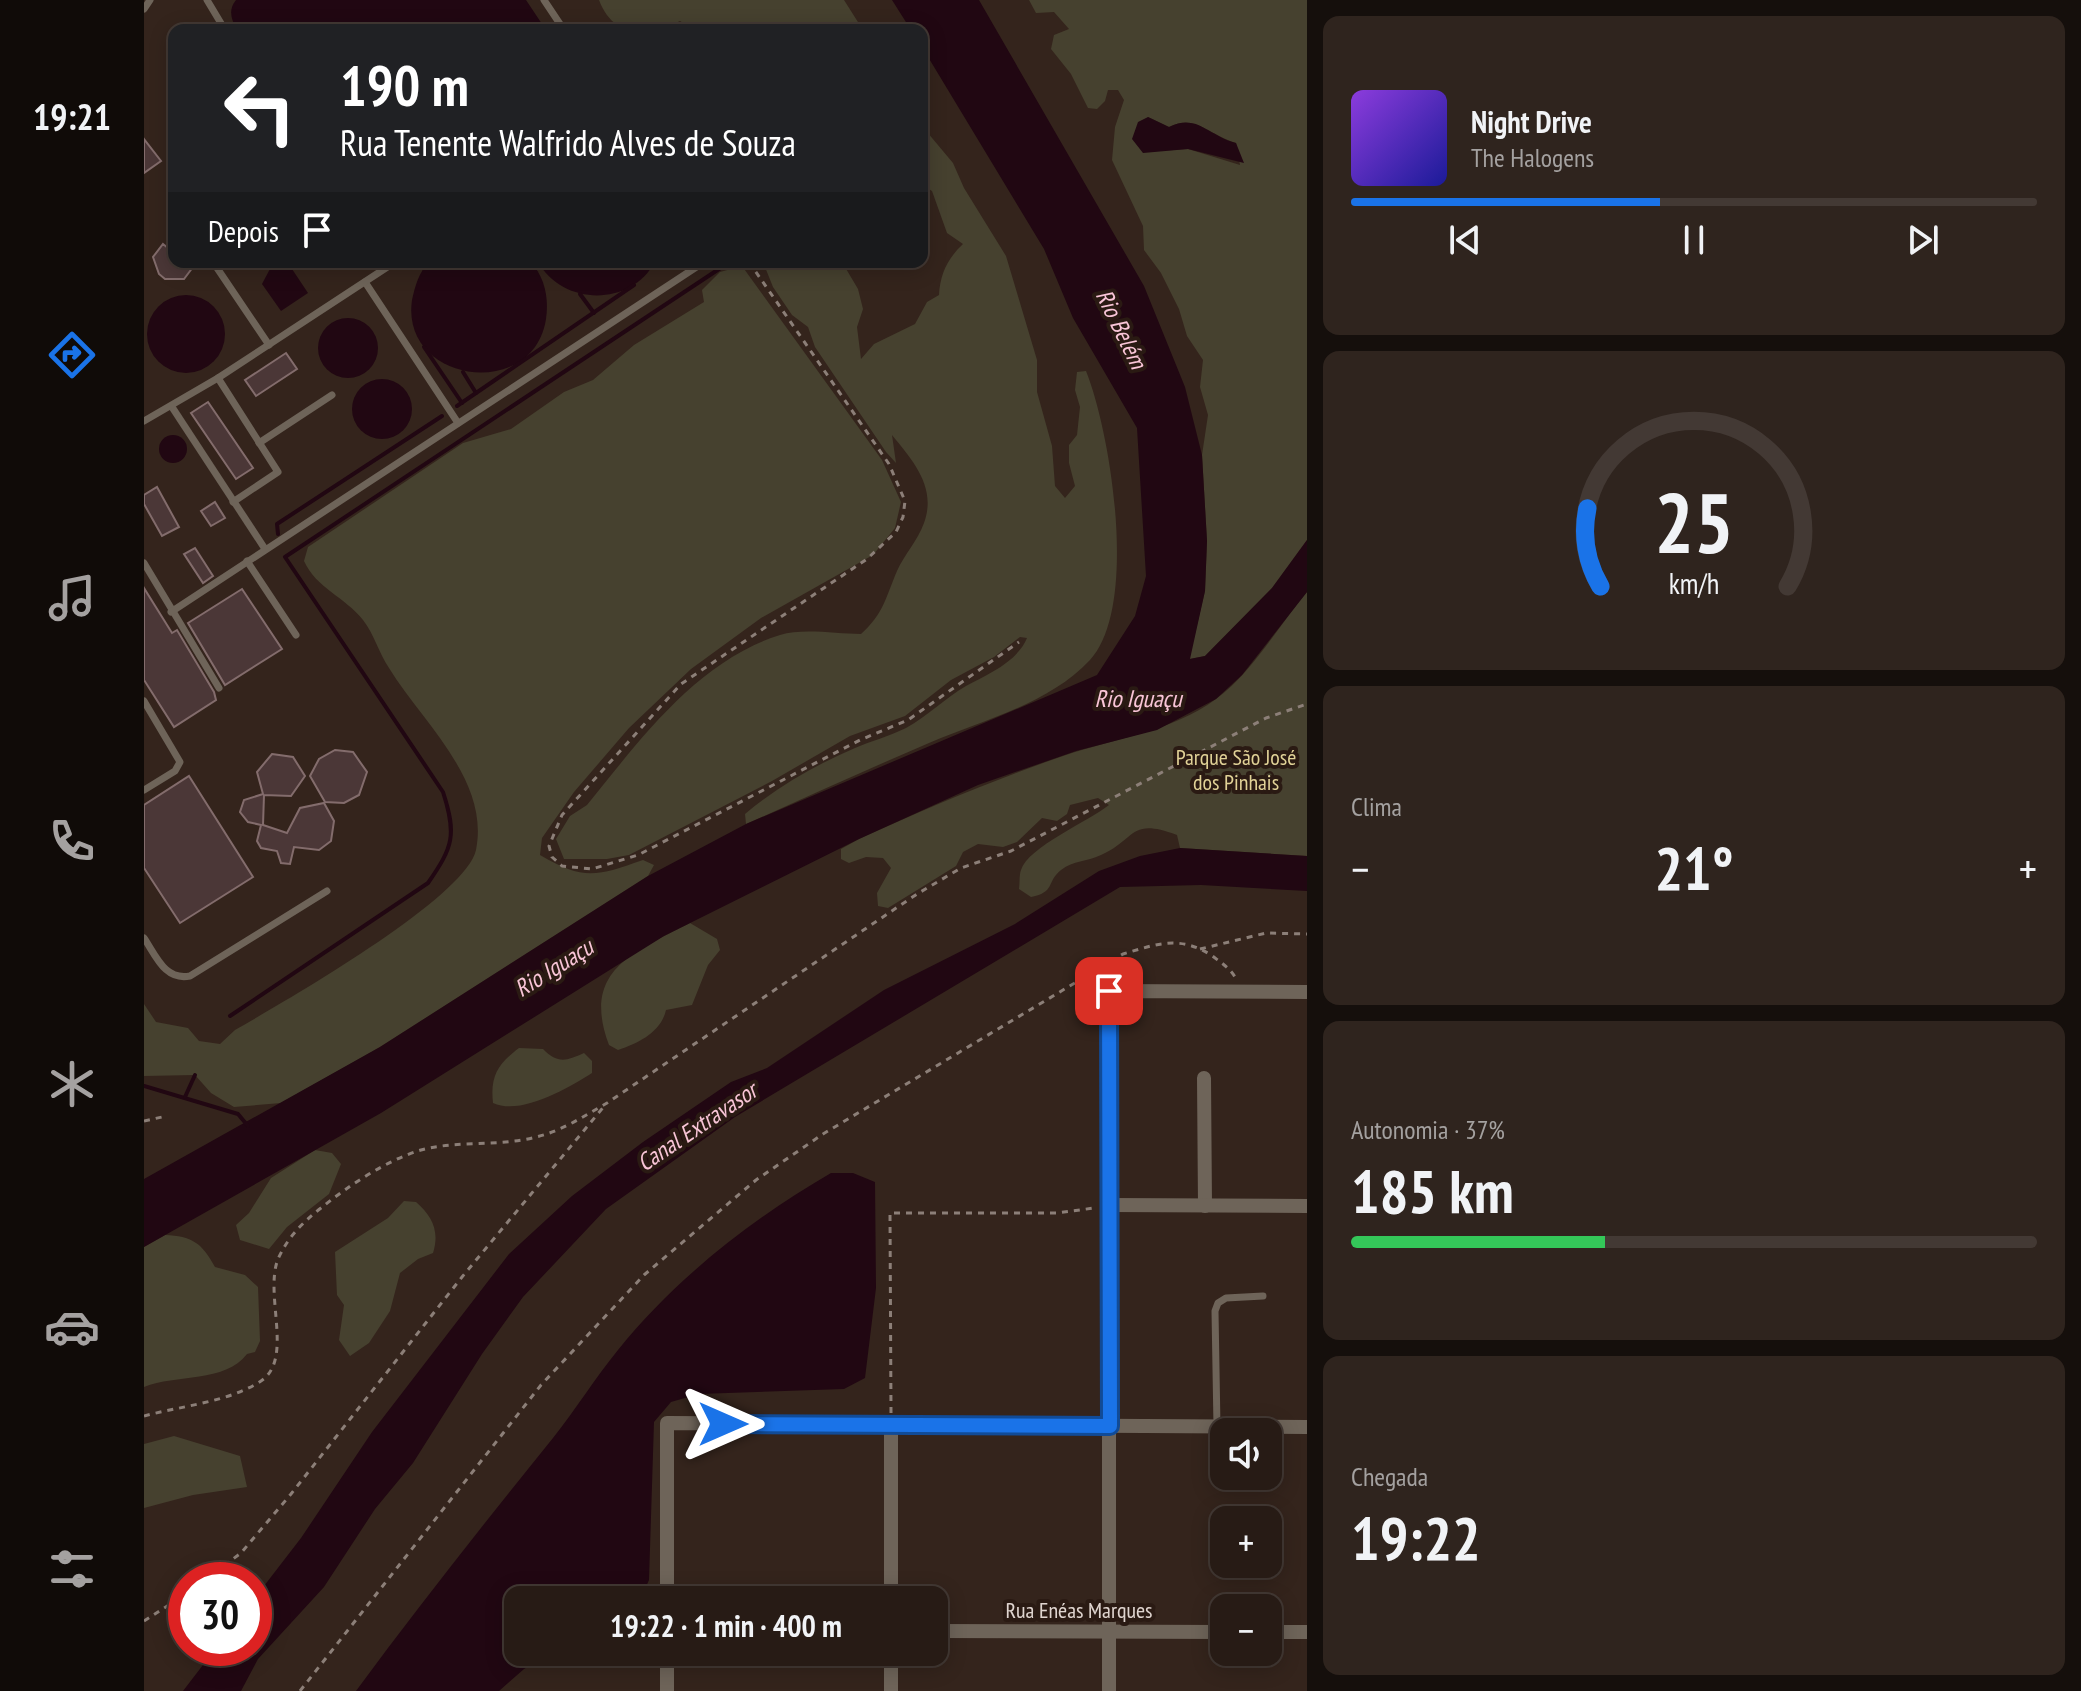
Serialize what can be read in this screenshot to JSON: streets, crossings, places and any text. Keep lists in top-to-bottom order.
{
  "streets": {
    "street": ["Rua Enéas Marques"]
  },
  "water": ["Rio Belém", "Rio Iguaçu", "Canal Extravasor"],
  "parks": ["Parque São José dos Pinhais"],
  "page": {
    "tabs": "19:21",
    "turn": ["190 m", "Rua Tenente Walfrido Alves de Souza"],
    "song": ["Night Drive", "The Halogens"],
    "then": "Depois",
    "tile": [
      "Clima",
      ["Autonomia · 37%", "185 km"],
      ["Chegada", "19:22"]
    ],
    "heat": ["−", "21°", "+"],
    "map_buttons": ["+", "−"],
    "limit": "30",
    "trip": "19:22 · 1 min · 400 m",
    "gauge": ["25", "km/h"]
  }
}
